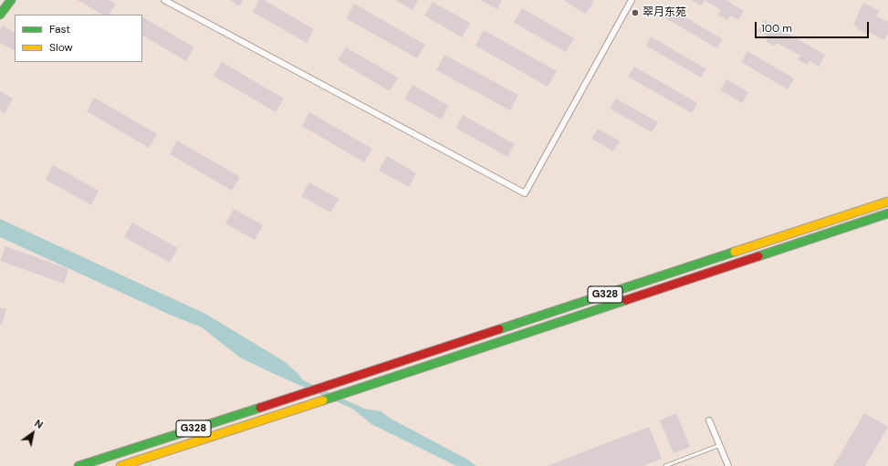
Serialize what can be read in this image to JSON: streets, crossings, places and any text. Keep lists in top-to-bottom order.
{
  "streets": {
    "main road": ["G328"]
  },
  "places": ["翠月东苑"],
  "legend": ["Fast", "Slow"],
  "scale_bar": "100 m",
  "north": "top right"
}
